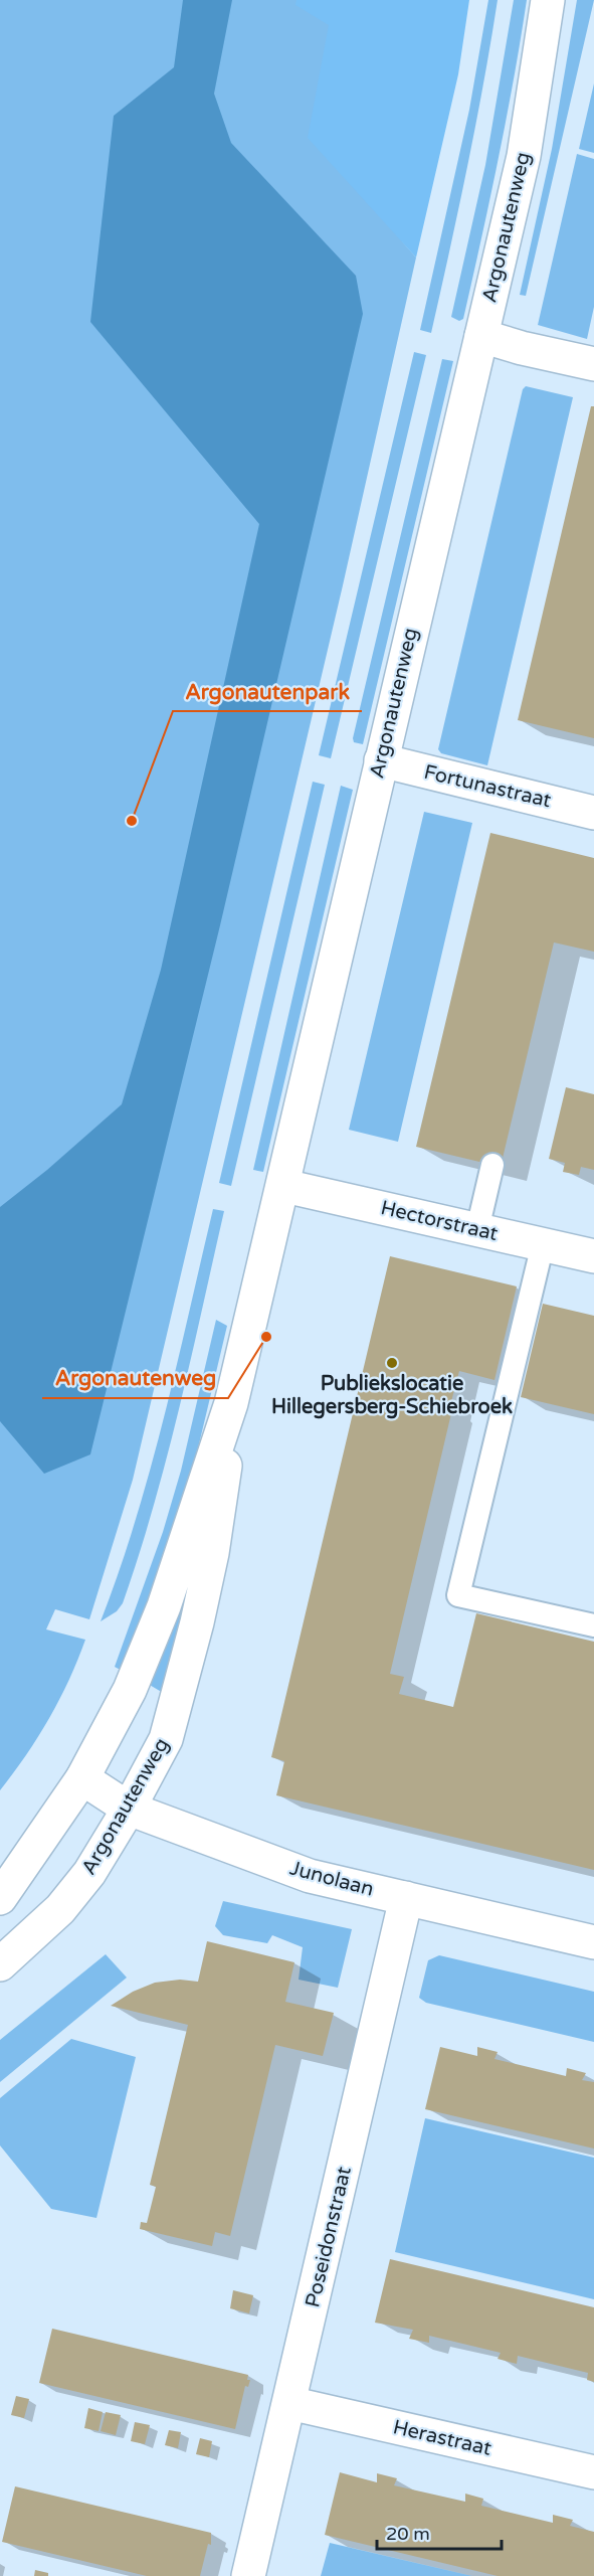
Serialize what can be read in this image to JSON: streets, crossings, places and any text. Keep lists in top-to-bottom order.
{
  "streets": {
    "street": [
      "Argonautenweg",
      "Fortunastraat",
      "Hectorstraat",
      "Junolaan",
      "Poseidonstraat",
      "Herastraat"
    ]
  },
  "crossings": [
    ["Argonautenweg", "Fortunastraat"],
    ["Argonautenweg", "Hectorstraat"],
    ["Argonautenweg", "Junolaan"],
    ["Junolaan", "Poseidonstraat"],
    ["Poseidonstraat", "Herastraat"]
  ],
  "places": ["Argonautenpark", "Argonautenweg", "Publiekslocatie Hillegersberg-Schiebroek"],
  "scale_bar": "20 m"
}
